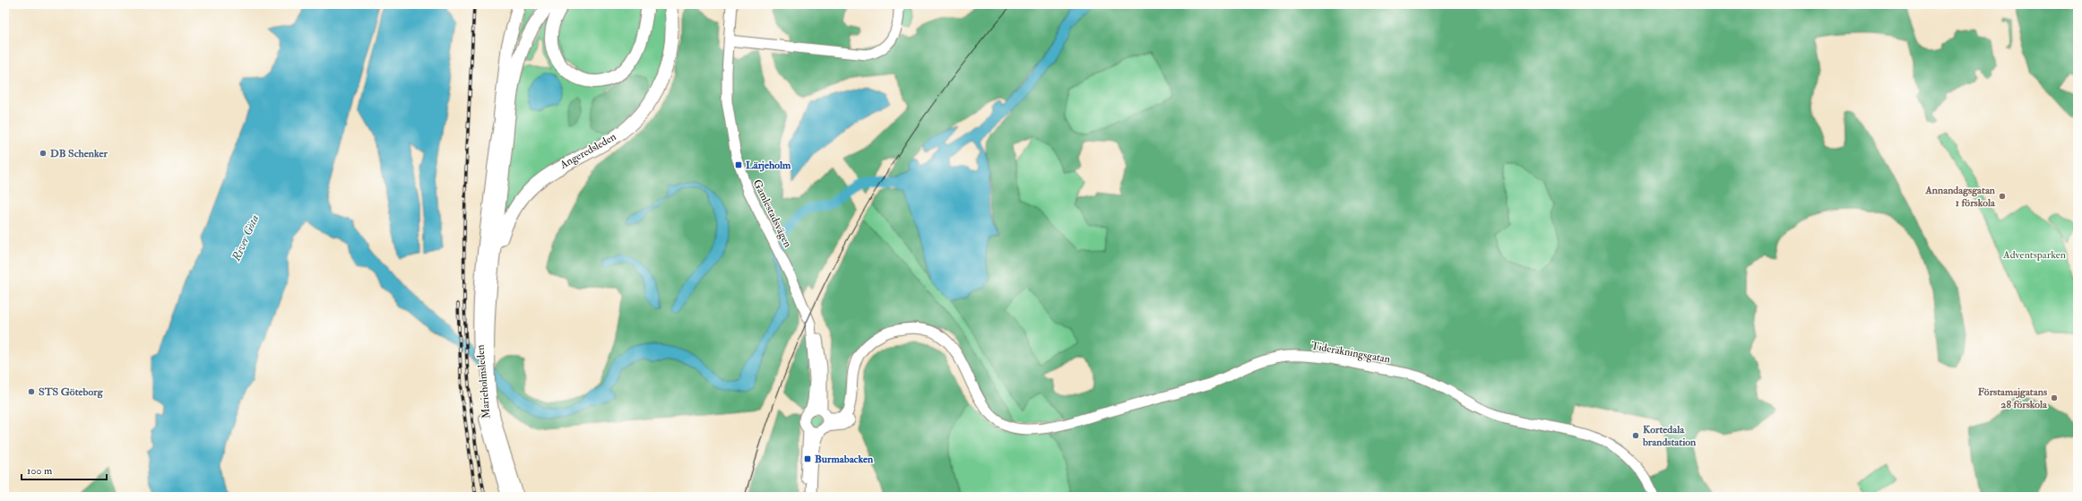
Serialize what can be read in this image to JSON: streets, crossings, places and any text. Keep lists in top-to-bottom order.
{
  "streets": {
    "highway": ["Angeredsleden", "Marieholmsleden"],
    "street": ["Gamlestadsvägen", "Tideräkningsgatan"]
  },
  "crossings": [
    ["Angeredsleden", "Marieholmsleden"],
    ["Gamlestadsvägen", "Tideräkningsgatan"]
  ],
  "water": ["River Göta"],
  "parks": ["Adventsparken"],
  "places": {
    "other": [
      "DB Schenker",
      "Annandagsgatan 1 förskola",
      "STS Göteborg",
      "Förstamajgatans 28 förskola",
      "Kortedala brandstation"
    ],
    "transit": ["Lärjeholm", "Burmabacken"]
  },
  "scale_bar": "100 m"
}
